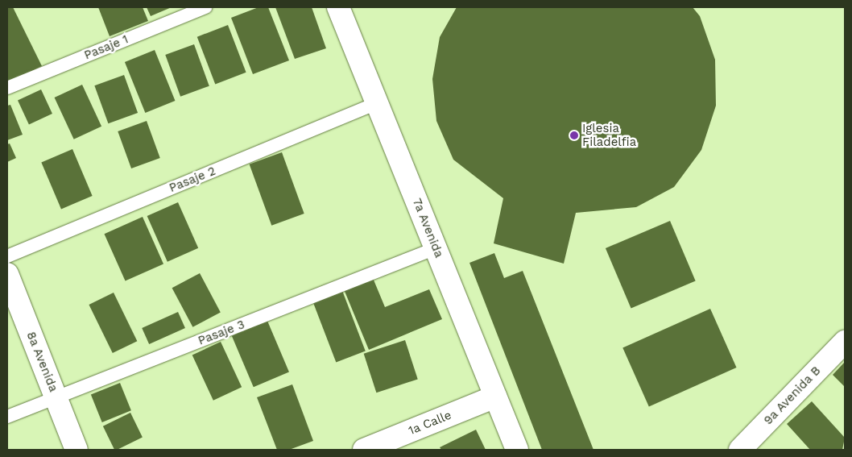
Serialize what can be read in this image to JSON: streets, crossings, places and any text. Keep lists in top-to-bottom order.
{
  "streets": {
    "street": [
      "7a Avenida",
      "8a Avenida",
      "9a Avenida B",
      "1a Calle"
    ],
    "lane": ["Pasaje 1", "Pasaje 2", "Pasaje 3"]
  },
  "crossings": [
    ["Pasaje 2", "7a Avenida"],
    ["7a Avenida", "Pasaje 3"],
    ["7a Avenida", "1a Calle"],
    ["Pasaje 3", "8a Avenida"]
  ],
  "places": ["Iglesia Filadelfia"]
}
